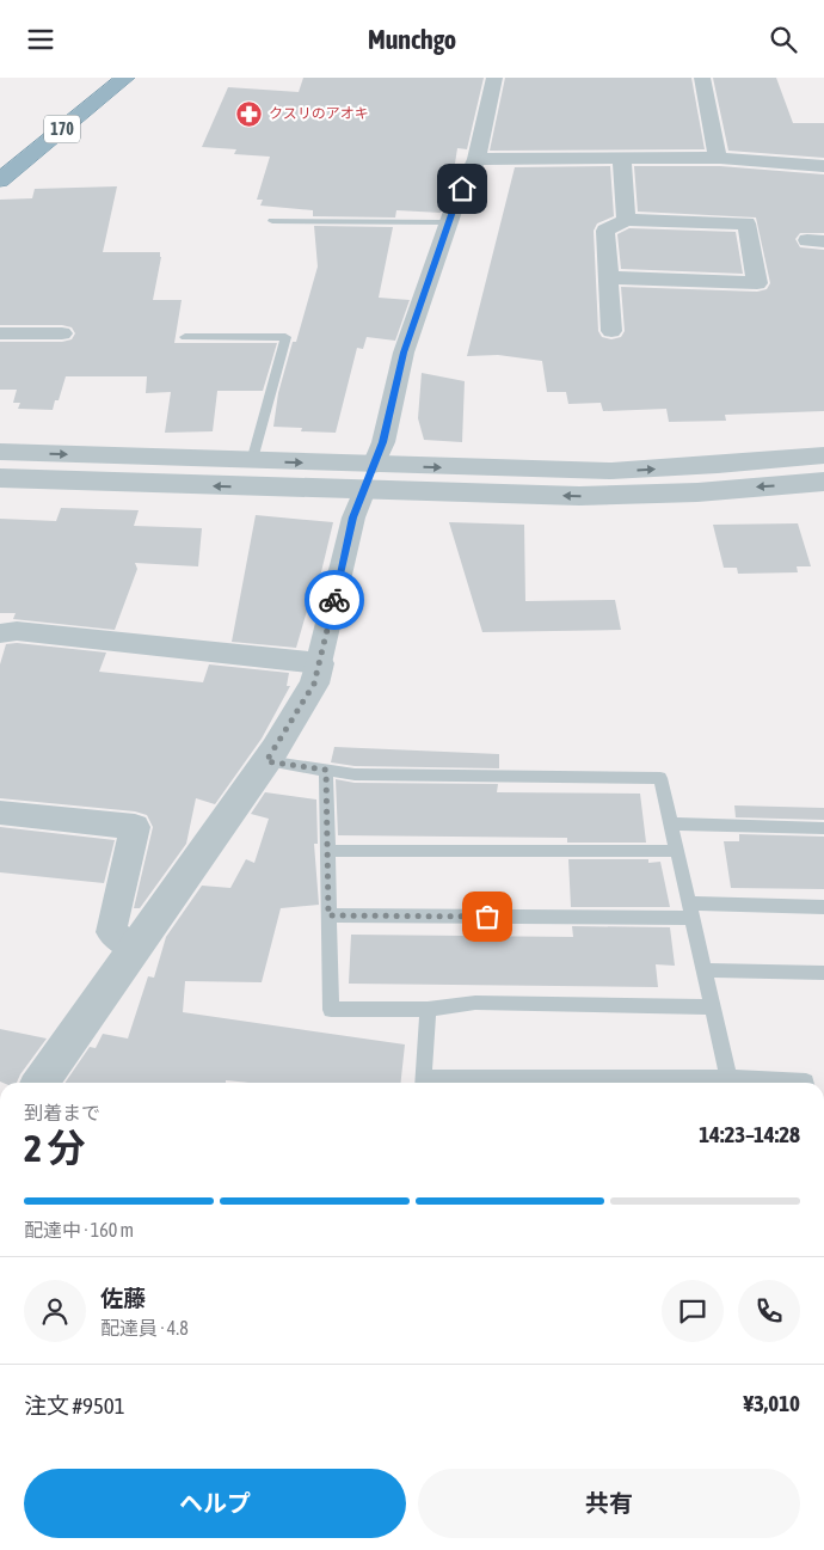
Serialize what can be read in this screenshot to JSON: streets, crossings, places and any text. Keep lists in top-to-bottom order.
{
  "streets": {
    "highway": ["170"]
  },
  "places": {
    "pharmacy": ["クスリのアオキ"]
  },
  "page": {
    "header": "Munchgo",
    "heading": ["2 分", "到着まで", "14:23–14:28"],
    "panel": [
      "佐藤",
      "配達員 · 4.8",
      "注文 #9501",
      "¥3,010"
    ],
    "bar": "配達中 · 160 m",
    "buttons": ["ヘルプ", "共有"]
  }
}
